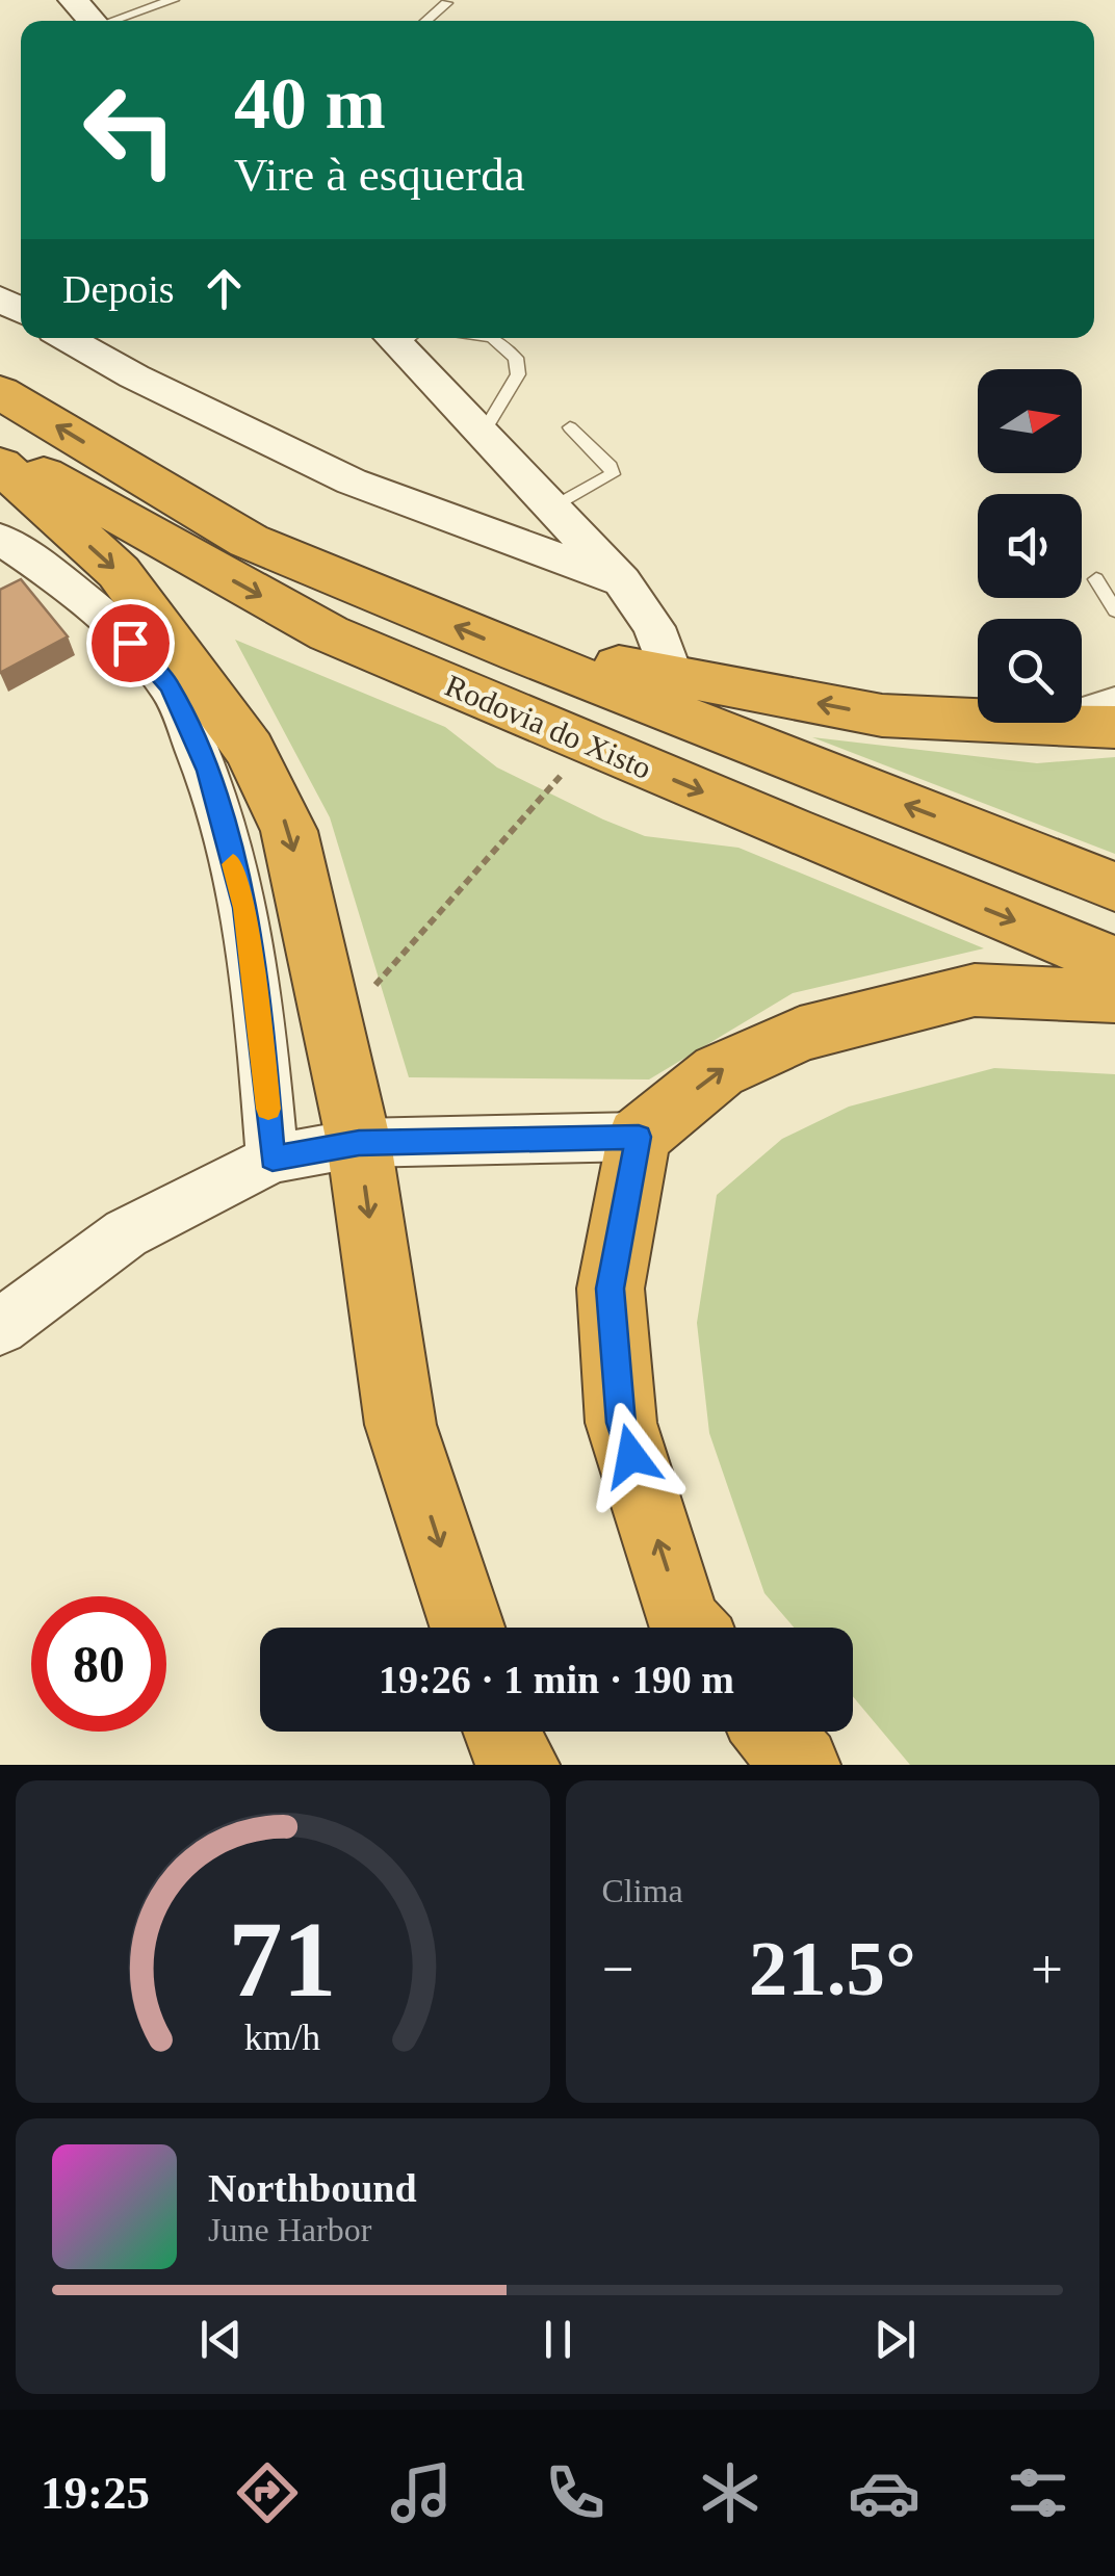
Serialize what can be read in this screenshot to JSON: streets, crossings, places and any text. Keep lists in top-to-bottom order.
{
  "streets": {
    "highway": ["Rodovia do Xisto"]
  },
  "north": "right",
  "page": {
    "turn": ["40 m", "Vire à esquerda"],
    "then": "Depois",
    "limit": "80",
    "trip": "19:26 · 1 min · 190 m",
    "tile": "Clima",
    "heat": ["−", "21.5°", "+"],
    "song": ["Northbound", "June Harbor"],
    "tabs": "19:25",
    "gauge": ["71", "km/h"]
  }
}
